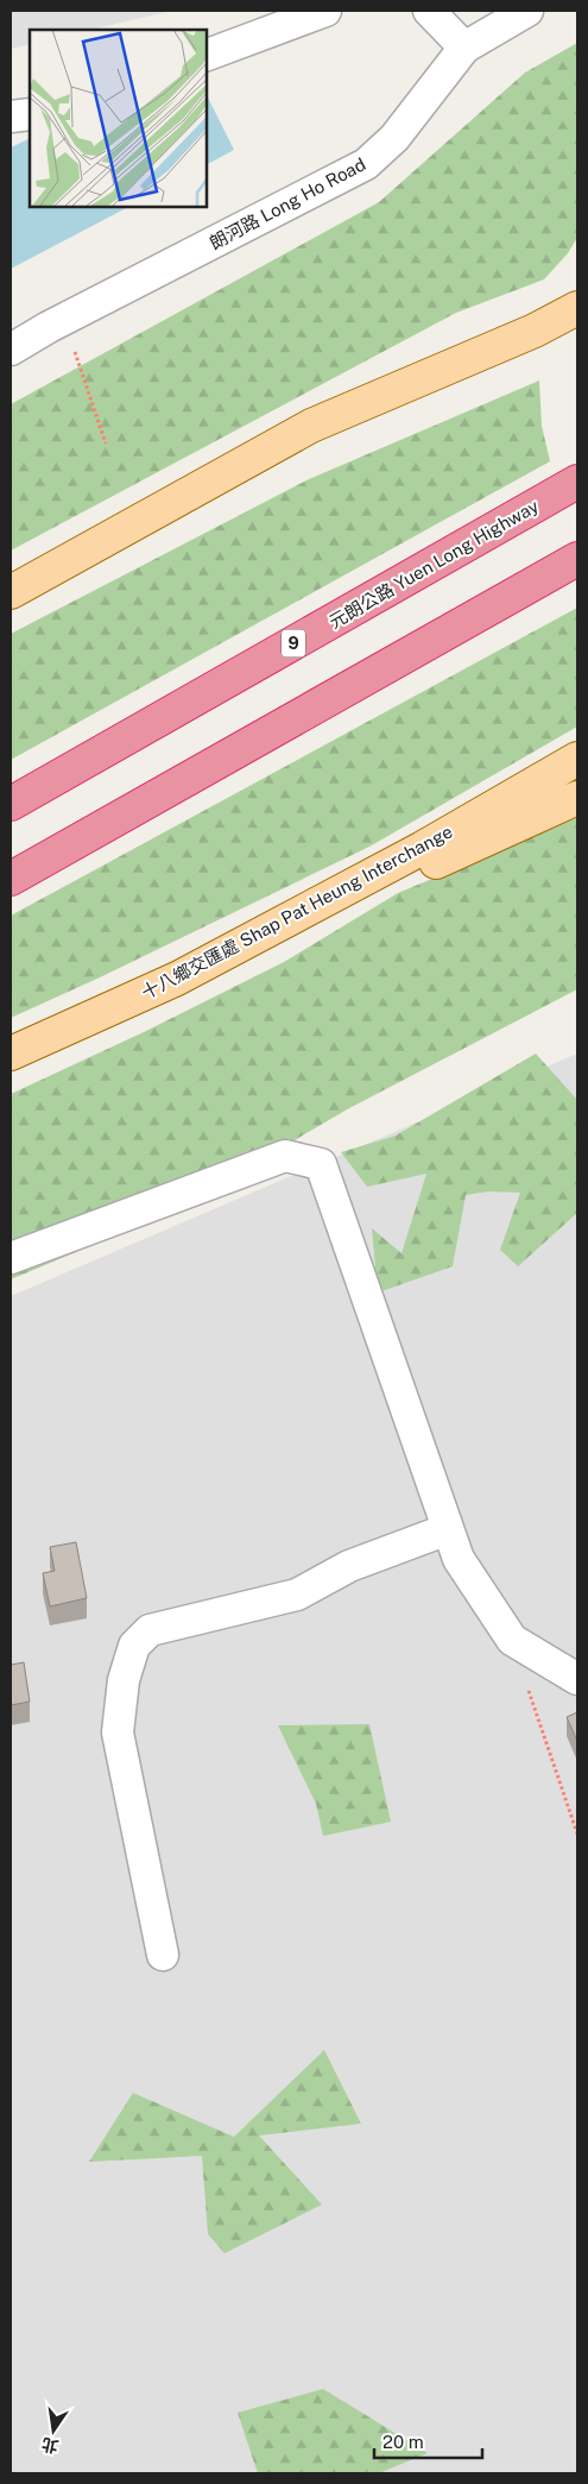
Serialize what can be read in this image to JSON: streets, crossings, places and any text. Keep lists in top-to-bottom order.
{
  "streets": {
    "highway": ["元朗公路 Yuen Long Highway", "9"],
    "main road": ["十八鄉交匯處 Shap Pat Heung Interchange"],
    "street": ["朗河路 Long Ho Road"]
  },
  "scale_bar": "20 m",
  "north": "bottom"
}
